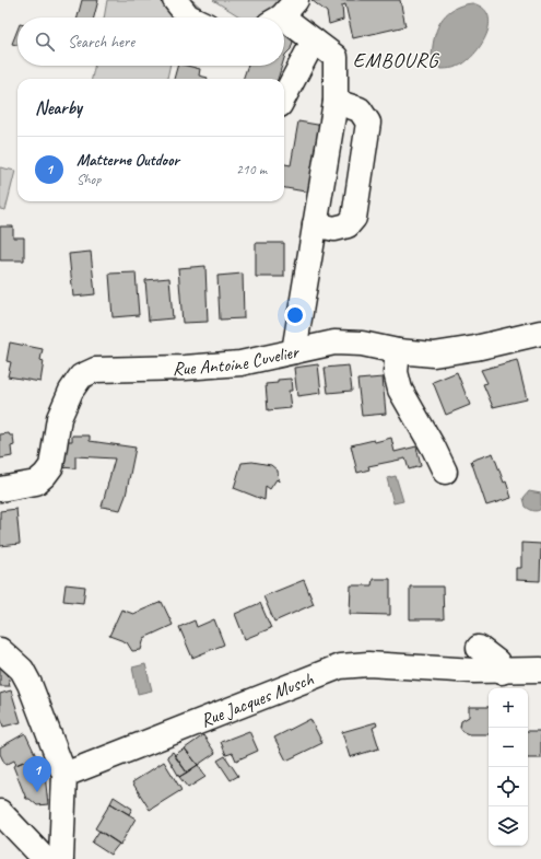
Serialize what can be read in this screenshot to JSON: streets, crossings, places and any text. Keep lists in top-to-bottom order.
{
  "streets": {
    "street": ["Rue Antoine Cuvelier", "Rue Jacques Musch"]
  },
  "districts": ["EMBOURG"],
  "page": {
    "search": "Search here",
    "heading": "Nearby",
    "list": [
      {
        "mark": "1",
        "name": "Matterne Outdoor",
        "note": "Shop",
        "value": "210 m"
      }
    ],
    "map_buttons": ["+", "−"],
    "pins": "1"
  }
}
